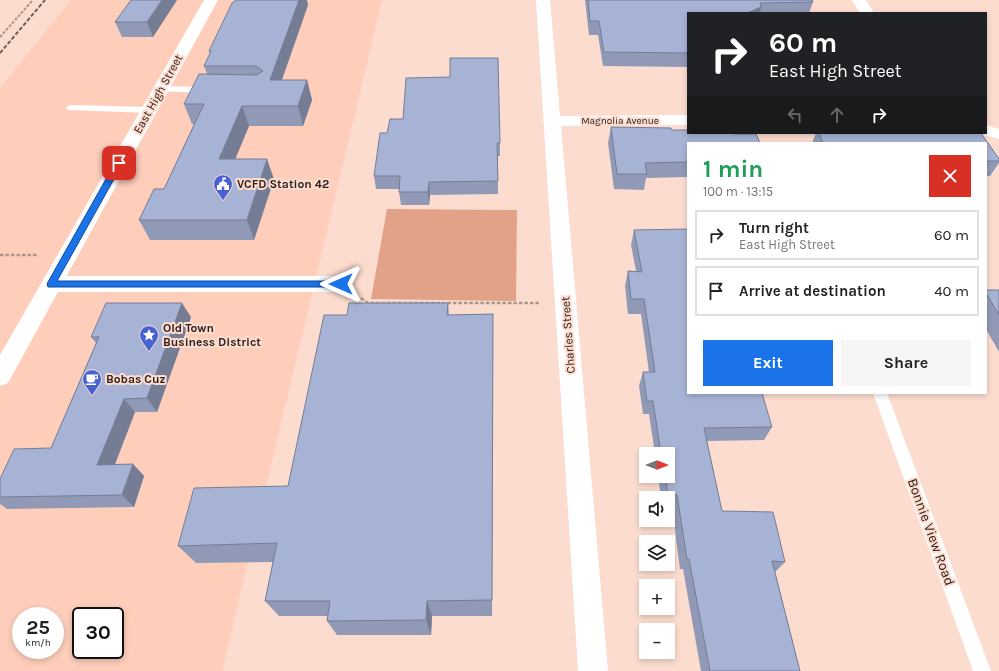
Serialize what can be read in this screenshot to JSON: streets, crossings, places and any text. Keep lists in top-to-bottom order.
{
  "streets": {
    "street": ["East High Street", "Magnolia Avenue", "Charles Street"],
    "lane": ["Bonnie View Road"]
  },
  "crossings": [
    ["Magnolia Avenue", "Charles Street"]
  ],
  "places": {
    "public building": ["VCFD Station 42"],
    "place": ["Old Town Business District"],
    "cafe": ["Bobas Cuz"]
  },
  "north": "right",
  "page": {
    "turn": ["60 m", "East High Street"],
    "heading": ["1 min", "100 m · 13:15"],
    "list": [
      {
        "name": "Turn right",
        "note": "East High Street",
        "value": "60 m"
      },
      {
        "name": "Arrive at destination",
        "value": "40 m"
      }
    ],
    "buttons": ["Exit", "Share"],
    "map_buttons": ["+", "−"],
    "speed": "25 km/h",
    "limit": "30"
  }
}
